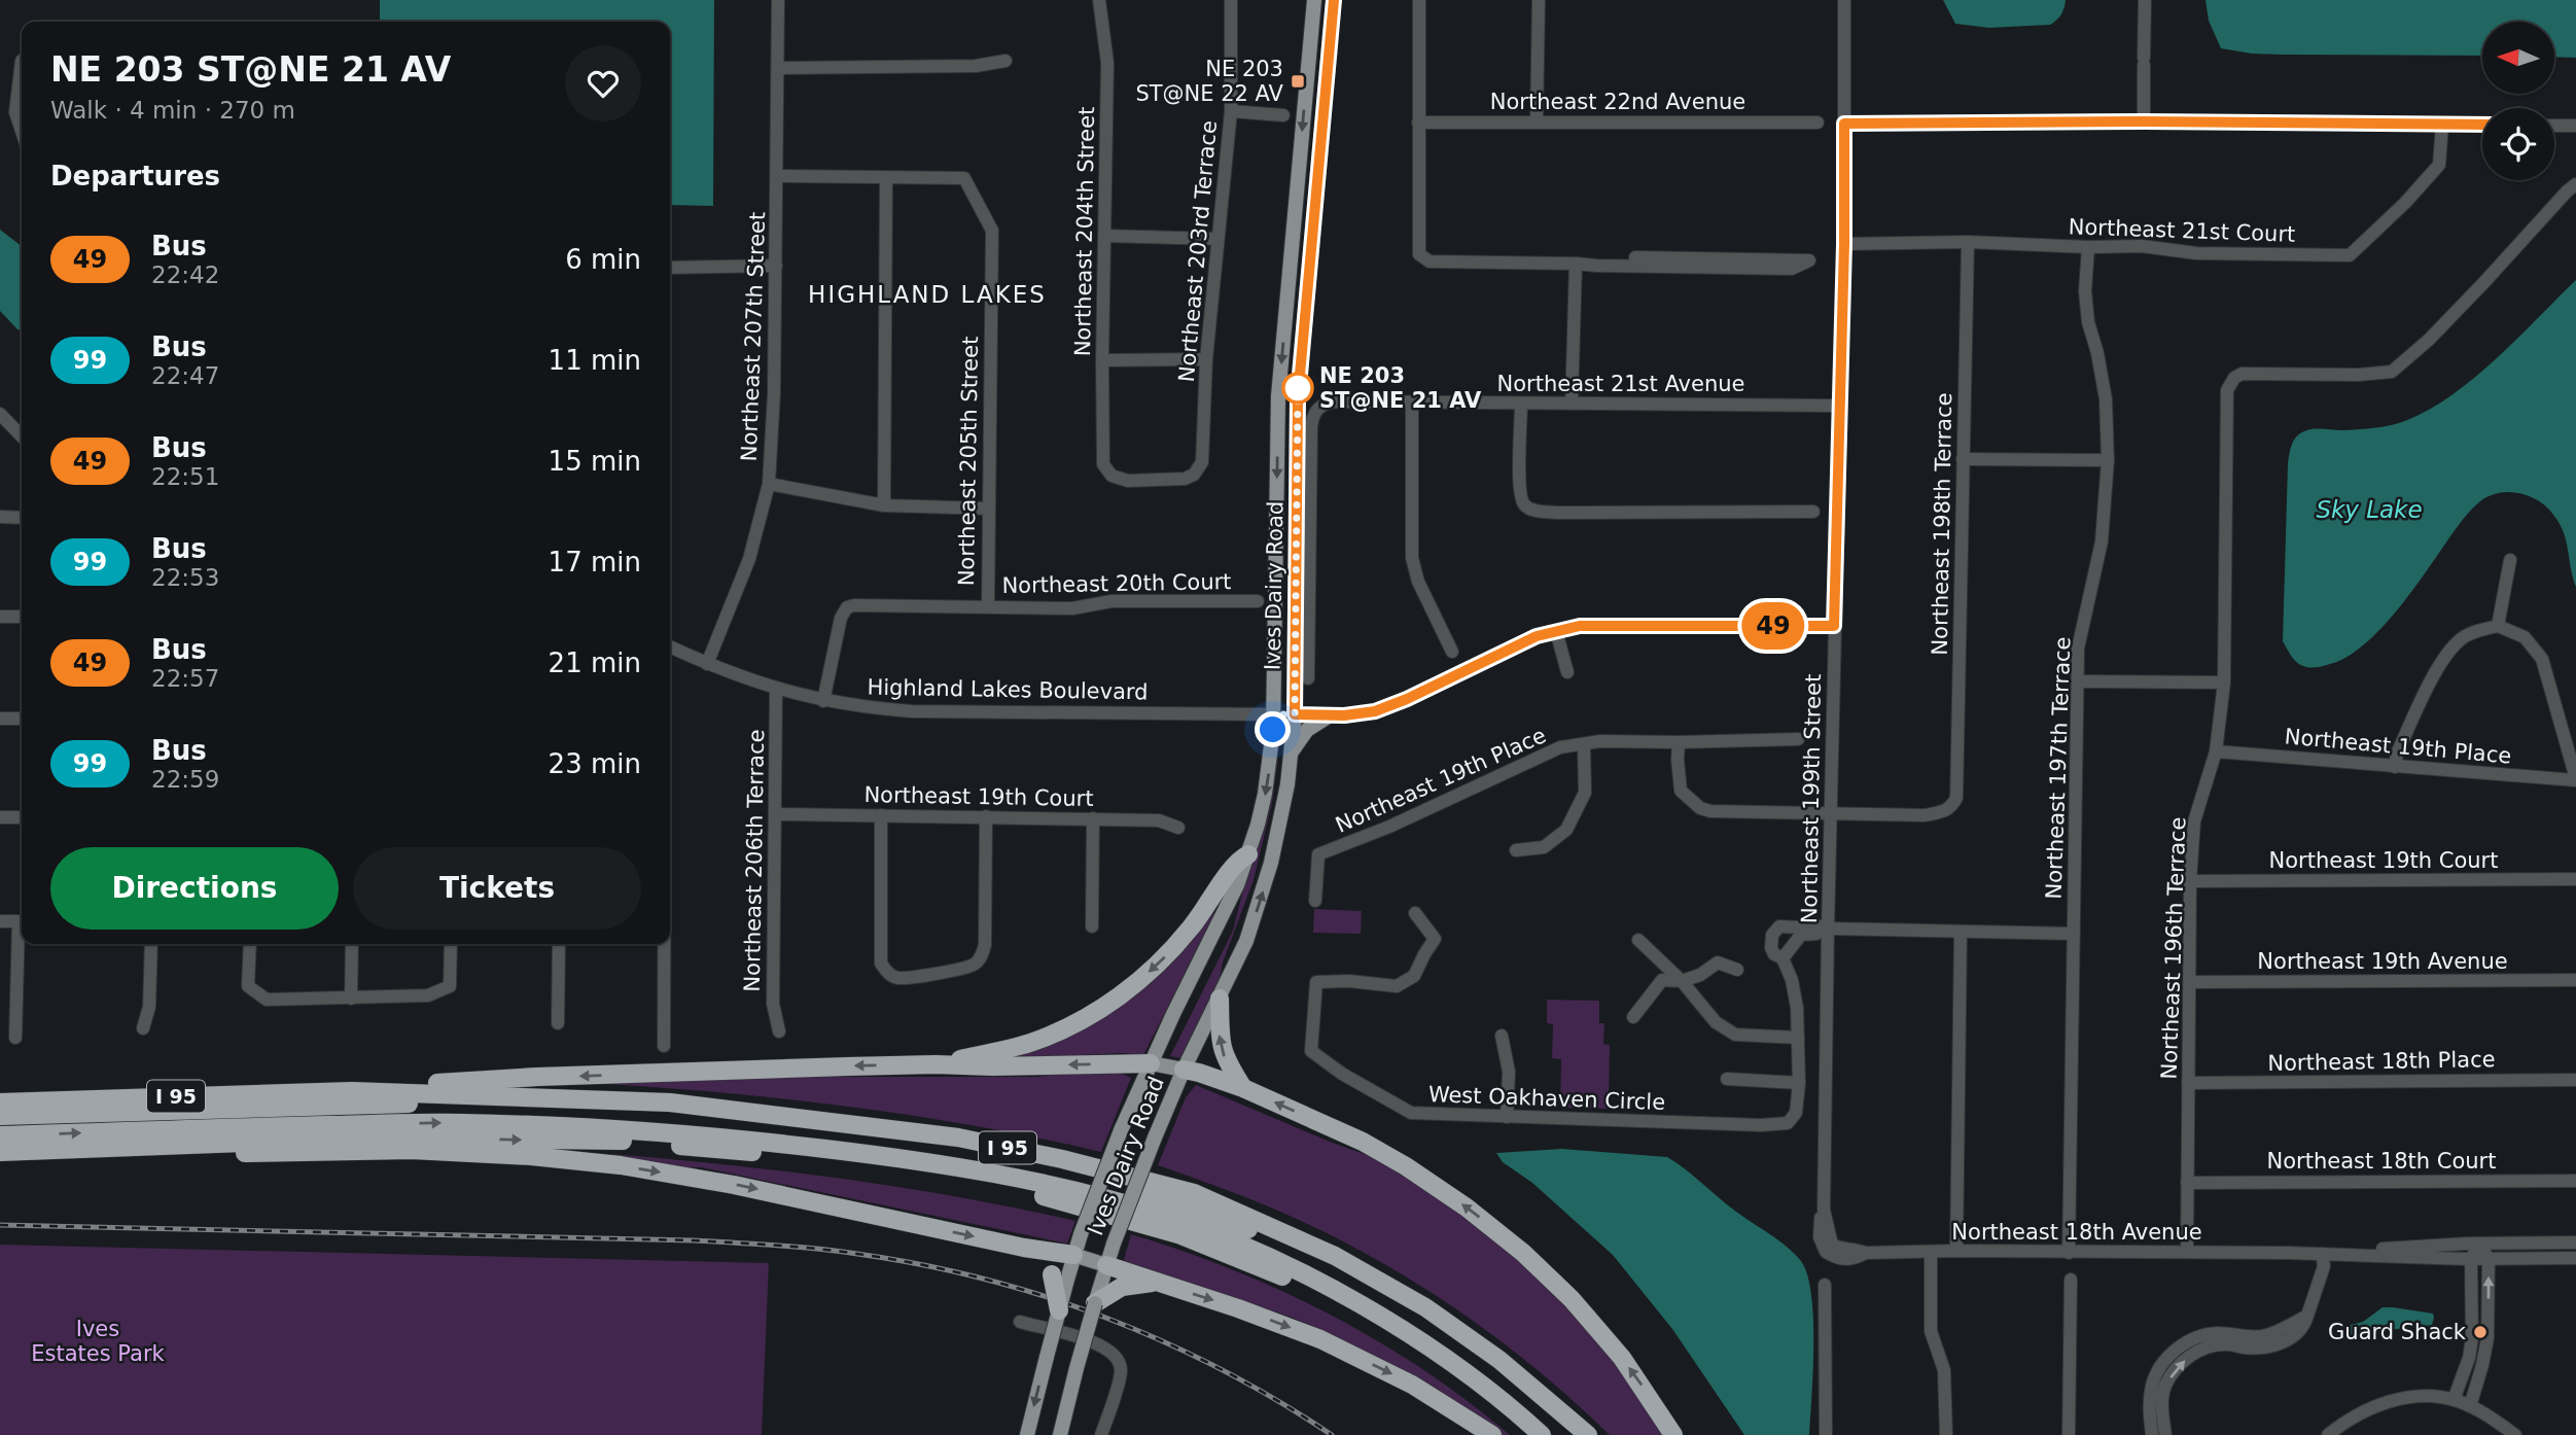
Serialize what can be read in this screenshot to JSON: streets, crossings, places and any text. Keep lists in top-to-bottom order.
{
  "streets": {
    "highway": ["I 95"],
    "main road": ["Ives Dairy Road"],
    "street": [
      "Northeast 22nd Avenue",
      "Northeast 21st Court",
      "Northeast 204th Street",
      "Northeast 203rd Terrace",
      "Northeast 207th Street",
      "Northeast 21st Avenue",
      "Northeast 205th Street",
      "Northeast 198th Terrace",
      "Northeast 20th Court",
      "Highland Lakes Boulevard",
      "Northeast 19th Place",
      "Northeast 197th Terrace",
      "Northeast 19th Court",
      "Northeast 199th Street",
      "Northeast 206th Terrace",
      "Northeast 196th Terrace",
      "Northeast 19th Avenue",
      "Northeast 18th Place",
      "West Oakhaven Circle",
      "Northeast 18th Court",
      "Northeast 18th Avenue"
    ]
  },
  "crossings": [
    ["Northeast 21st Court", "Northeast 198th Terrace"],
    ["Northeast 21st Court", "Northeast 197th Terrace"],
    ["Northeast 21st Court", "Northeast 199th Street"],
    ["Northeast 204th Street", "Northeast 203rd Terrace"],
    ["Northeast 207th Street", "Highland Lakes Boulevard"],
    ["Northeast 21st Avenue", "Northeast 199th Street"],
    ["Northeast 205th Street", "Northeast 20th Court"],
    ["Northeast 198th Terrace", "Northeast 199th Street"],
    ["Northeast 20th Court", "Highland Lakes Boulevard"],
    ["Ives Dairy Road", "Highland Lakes Boulevard"],
    ["Highland Lakes Boulevard", "Northeast 206th Terrace"],
    ["Northeast 19th Place", "Northeast 196th Terrace"],
    ["Northeast 197th Terrace", "Northeast 18th Avenue"],
    ["Northeast 19th Court", "Northeast 206th Terrace"],
    ["Northeast 19th Court", "Northeast 196th Terrace"],
    ["Northeast 199th Street", "West Oakhaven Circle"],
    ["Northeast 199th Street", "Northeast 18th Avenue"],
    ["Northeast 196th Terrace", "Northeast 19th Avenue"],
    ["Northeast 196th Terrace", "Northeast 18th Place"],
    ["Northeast 196th Terrace", "Northeast 18th Court"],
    ["Northeast 196th Terrace", "Northeast 18th Avenue"]
  ],
  "districts": ["HIGHLAND LAKES"],
  "water": ["Sky Lake"],
  "parks": ["Ives Estates Park"],
  "places": {
    "transit": ["NE 203 ST@NE 22 AV"],
    "other": ["NE 203 ST@NE 21 AV", "Guard Shack"]
  },
  "lines": ["bus line 49"],
  "north": "left",
  "page": {
    "on_map": "49",
    "heading": [
      ["NE 203 ST@NE 21 AV", "Walk · 4 min · 270 m"],
      "Departures"
    ],
    "list": [
      {
        "mark": "49",
        "name": "Bus",
        "note": "22:42",
        "value": "6 min"
      },
      {
        "mark": "99",
        "name": "Bus",
        "note": "22:47",
        "value": "11 min"
      },
      {
        "mark": "49",
        "name": "Bus",
        "note": "22:51",
        "value": "15 min"
      },
      {
        "mark": "99",
        "name": "Bus",
        "note": "22:53",
        "value": "17 min"
      },
      {
        "mark": "49",
        "name": "Bus",
        "note": "22:57",
        "value": "21 min"
      },
      {
        "mark": "99",
        "name": "Bus",
        "note": "22:59",
        "value": "23 min"
      }
    ],
    "buttons": ["Directions", "Tickets"]
  }
}
